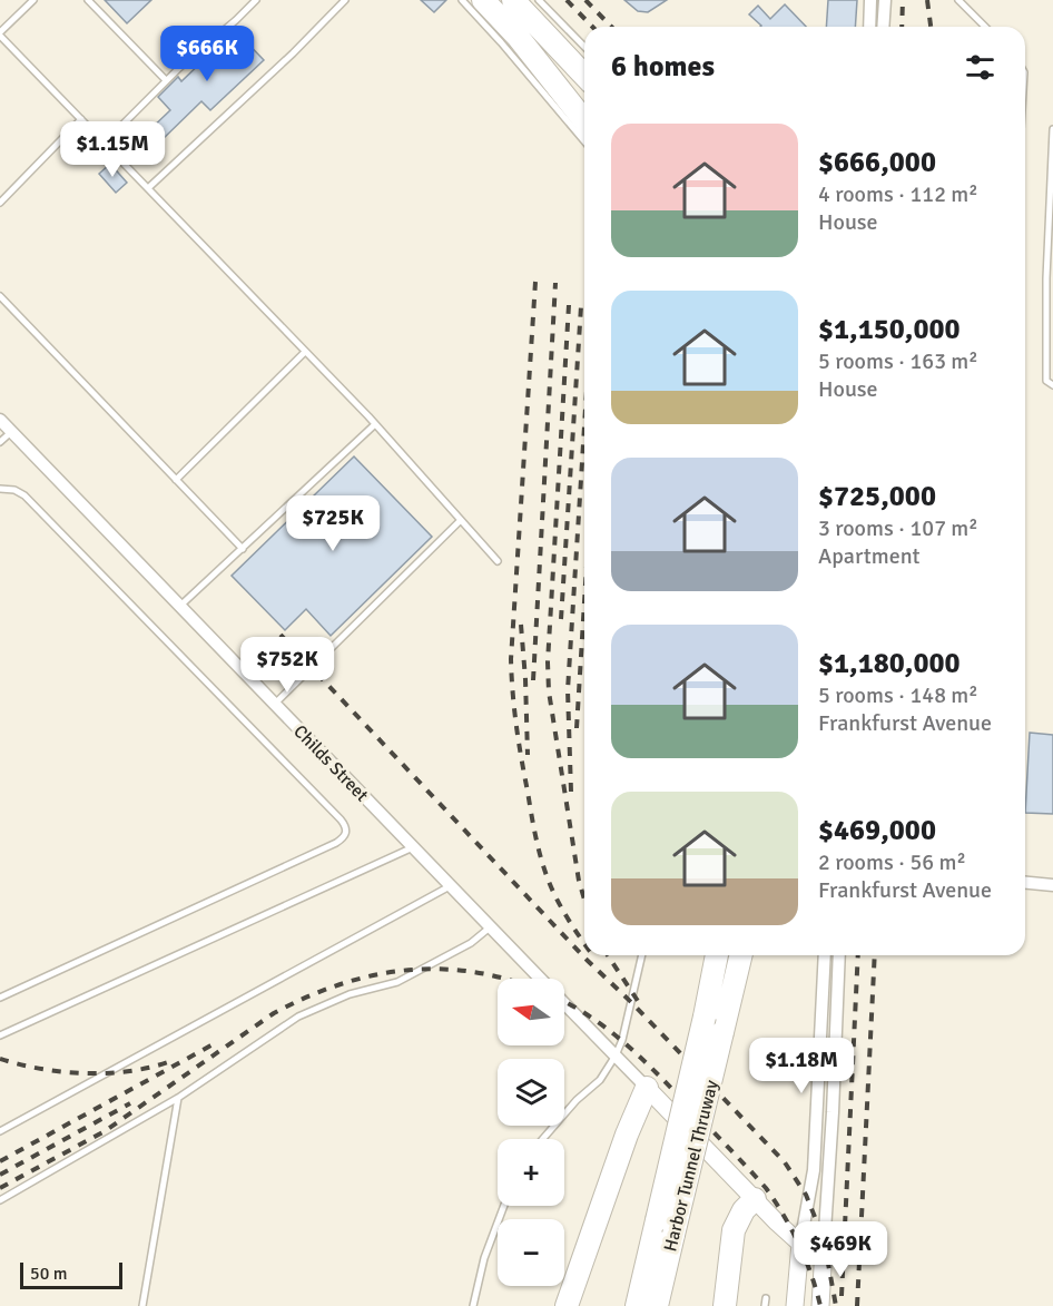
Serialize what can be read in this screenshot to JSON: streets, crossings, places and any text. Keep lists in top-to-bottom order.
{
  "streets": {
    "highway": ["Harbor Tunnel Thruway"],
    "main road": ["Childs Street"]
  },
  "scale_bar": "50 m",
  "north": "left",
  "page": {
    "price": [
      "$666K",
      "$1.15M",
      "$725K",
      "$752K",
      "$1.18M",
      "$469K"
    ],
    "heading": "6 homes",
    "list": [
      {
        "name": "$666,000",
        "note": "4 rooms · 112 m² · House"
      },
      {
        "name": "$1,150,000",
        "note": "5 rooms · 163 m² · House"
      },
      {
        "name": "$725,000",
        "note": "3 rooms · 107 m² · Apartment"
      },
      {
        "name": "$1,180,000",
        "note": "5 rooms · 148 m² · Frankfurst Avenue"
      },
      {
        "name": "$469,000",
        "note": "2 rooms · 56 m² · Frankfurst Avenue"
      }
    ],
    "map_buttons": ["+", "−"],
    "scale": "50 m"
  }
}
